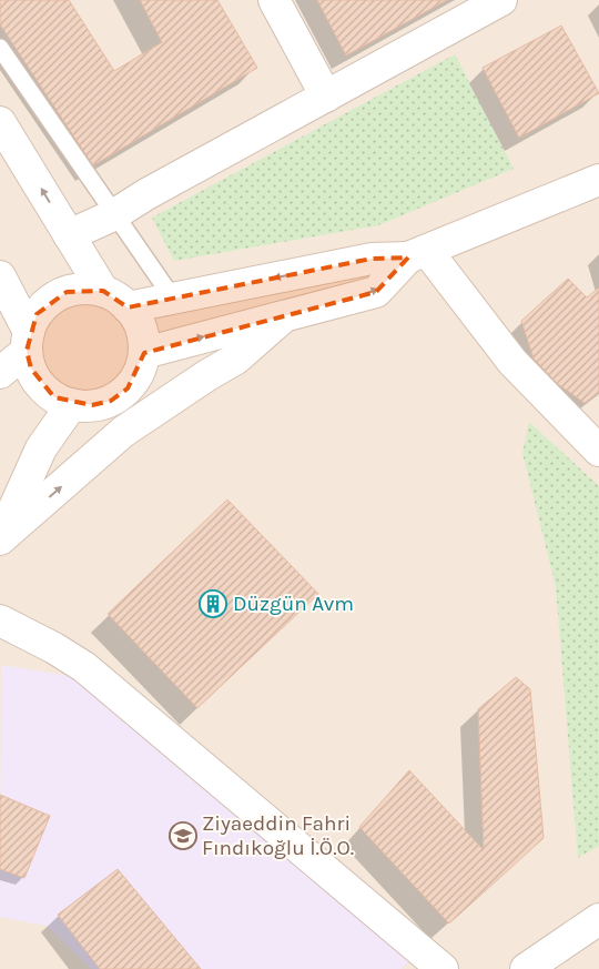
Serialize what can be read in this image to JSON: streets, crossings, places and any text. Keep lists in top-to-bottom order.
{
  "places": {
    "building": ["Düzgün Avm"],
    "school or university": ["Ziyaeddin Fahri Fındıkoğlu İ.Ö.O."]
  }
}
